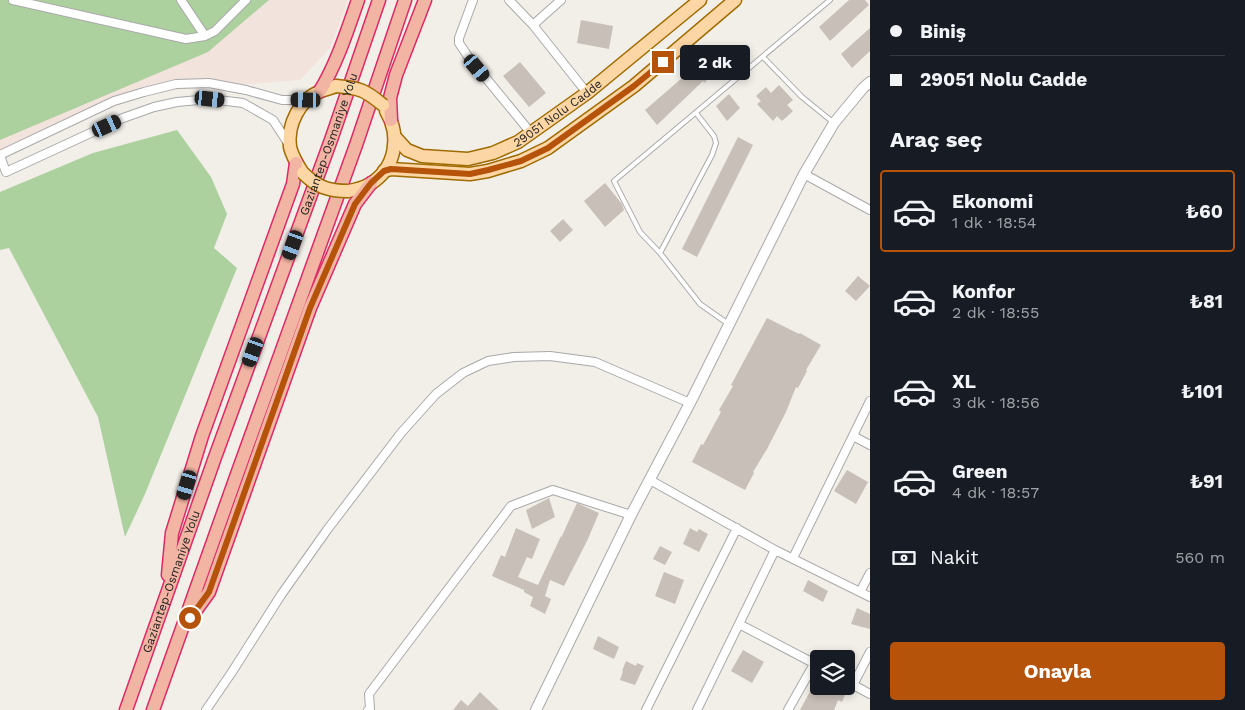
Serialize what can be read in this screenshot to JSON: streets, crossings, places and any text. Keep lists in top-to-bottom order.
{
  "streets": {
    "highway": ["Gaziantep-Osmaniye Yolu"],
    "main road": ["29051 Nolu Cadde"]
  },
  "page": {
    "banner": ["Biniş", "29051 Nolu Cadde"],
    "bubble": "2 dk",
    "heading": "Araç seç",
    "list": [
      {
        "name": "Ekonomi",
        "note": "1 dk · 18:54",
        "value": "₺60"
      },
      {
        "name": "Konfor",
        "note": "2 dk · 18:55",
        "value": "₺81"
      },
      {
        "name": "XL",
        "note": "3 dk · 18:56",
        "value": "₺101"
      },
      {
        "name": "Green",
        "note": "4 dk · 18:57",
        "value": "₺91"
      }
    ],
    "pay": ["Nakit", "560 m"],
    "buttons": "Onayla"
  }
}
